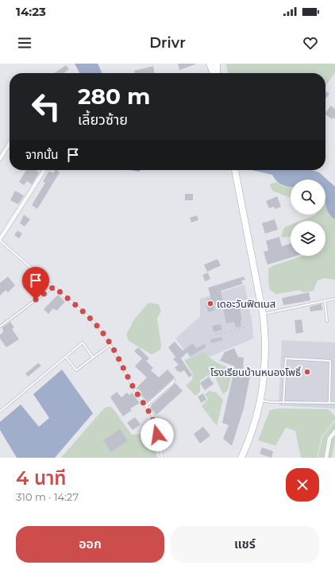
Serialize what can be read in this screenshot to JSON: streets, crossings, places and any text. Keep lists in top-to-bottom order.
{
  "places": ["เดอะวันฟิตเนส", "โรงเรียนบ้านหนองโพธิ์"],
  "page": {
    "status": "14:23",
    "header": "Drivr",
    "turn": ["280 m", "เลี้ยวซ้าย"],
    "then": "จากนั้น",
    "heading": ["4 นาที", "310 m · 14:27"],
    "buttons": ["ออก", "แชร์"]
  }
}
